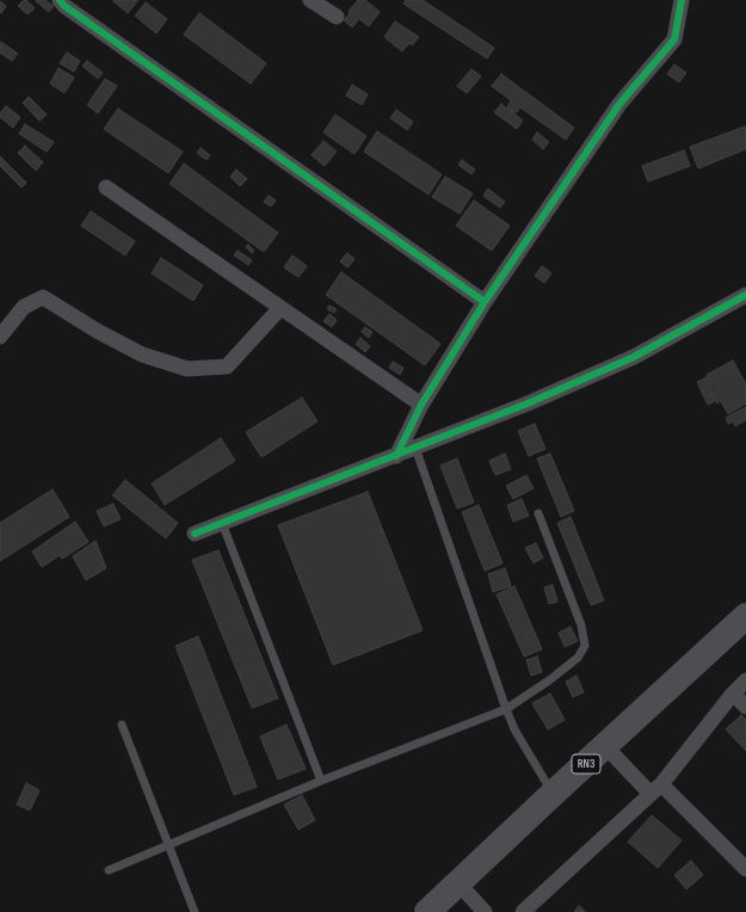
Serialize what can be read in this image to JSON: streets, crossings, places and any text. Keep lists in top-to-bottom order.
{
  "streets": {
    "highway": ["RN3"]
  }
}
